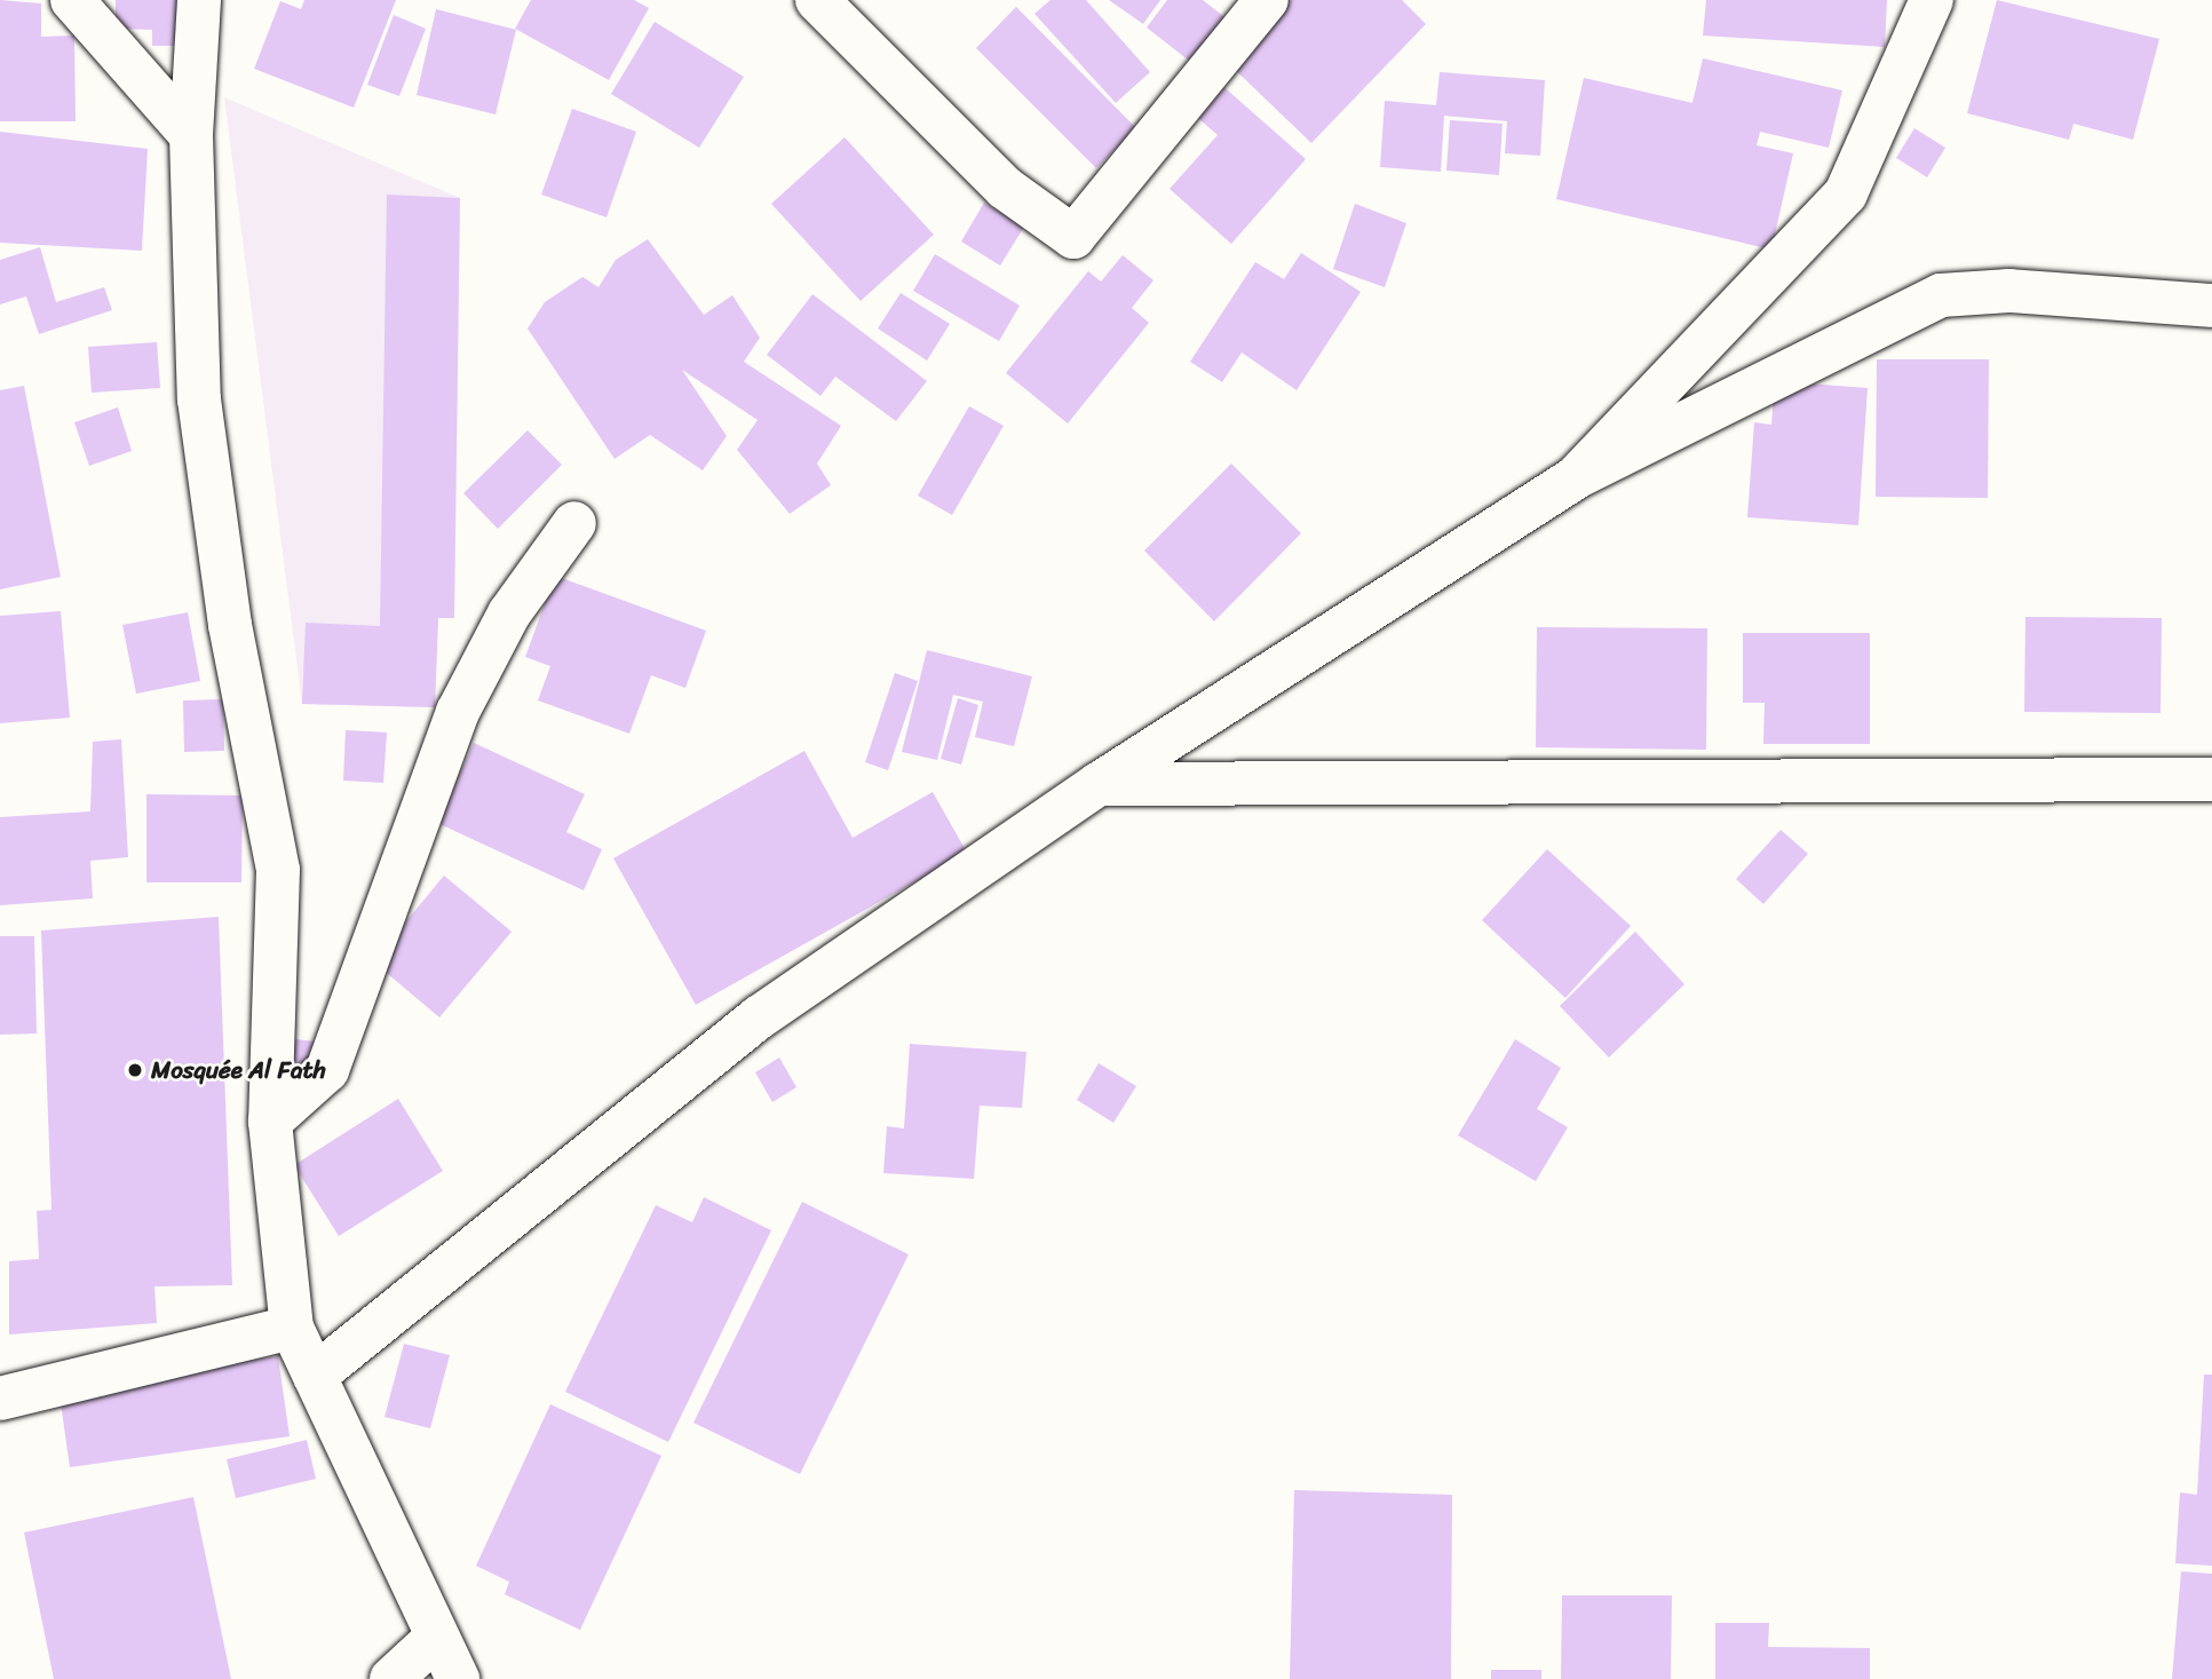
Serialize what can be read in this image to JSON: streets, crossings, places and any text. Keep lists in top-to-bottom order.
{
  "places": ["Mosquée Al Fath"]
}
